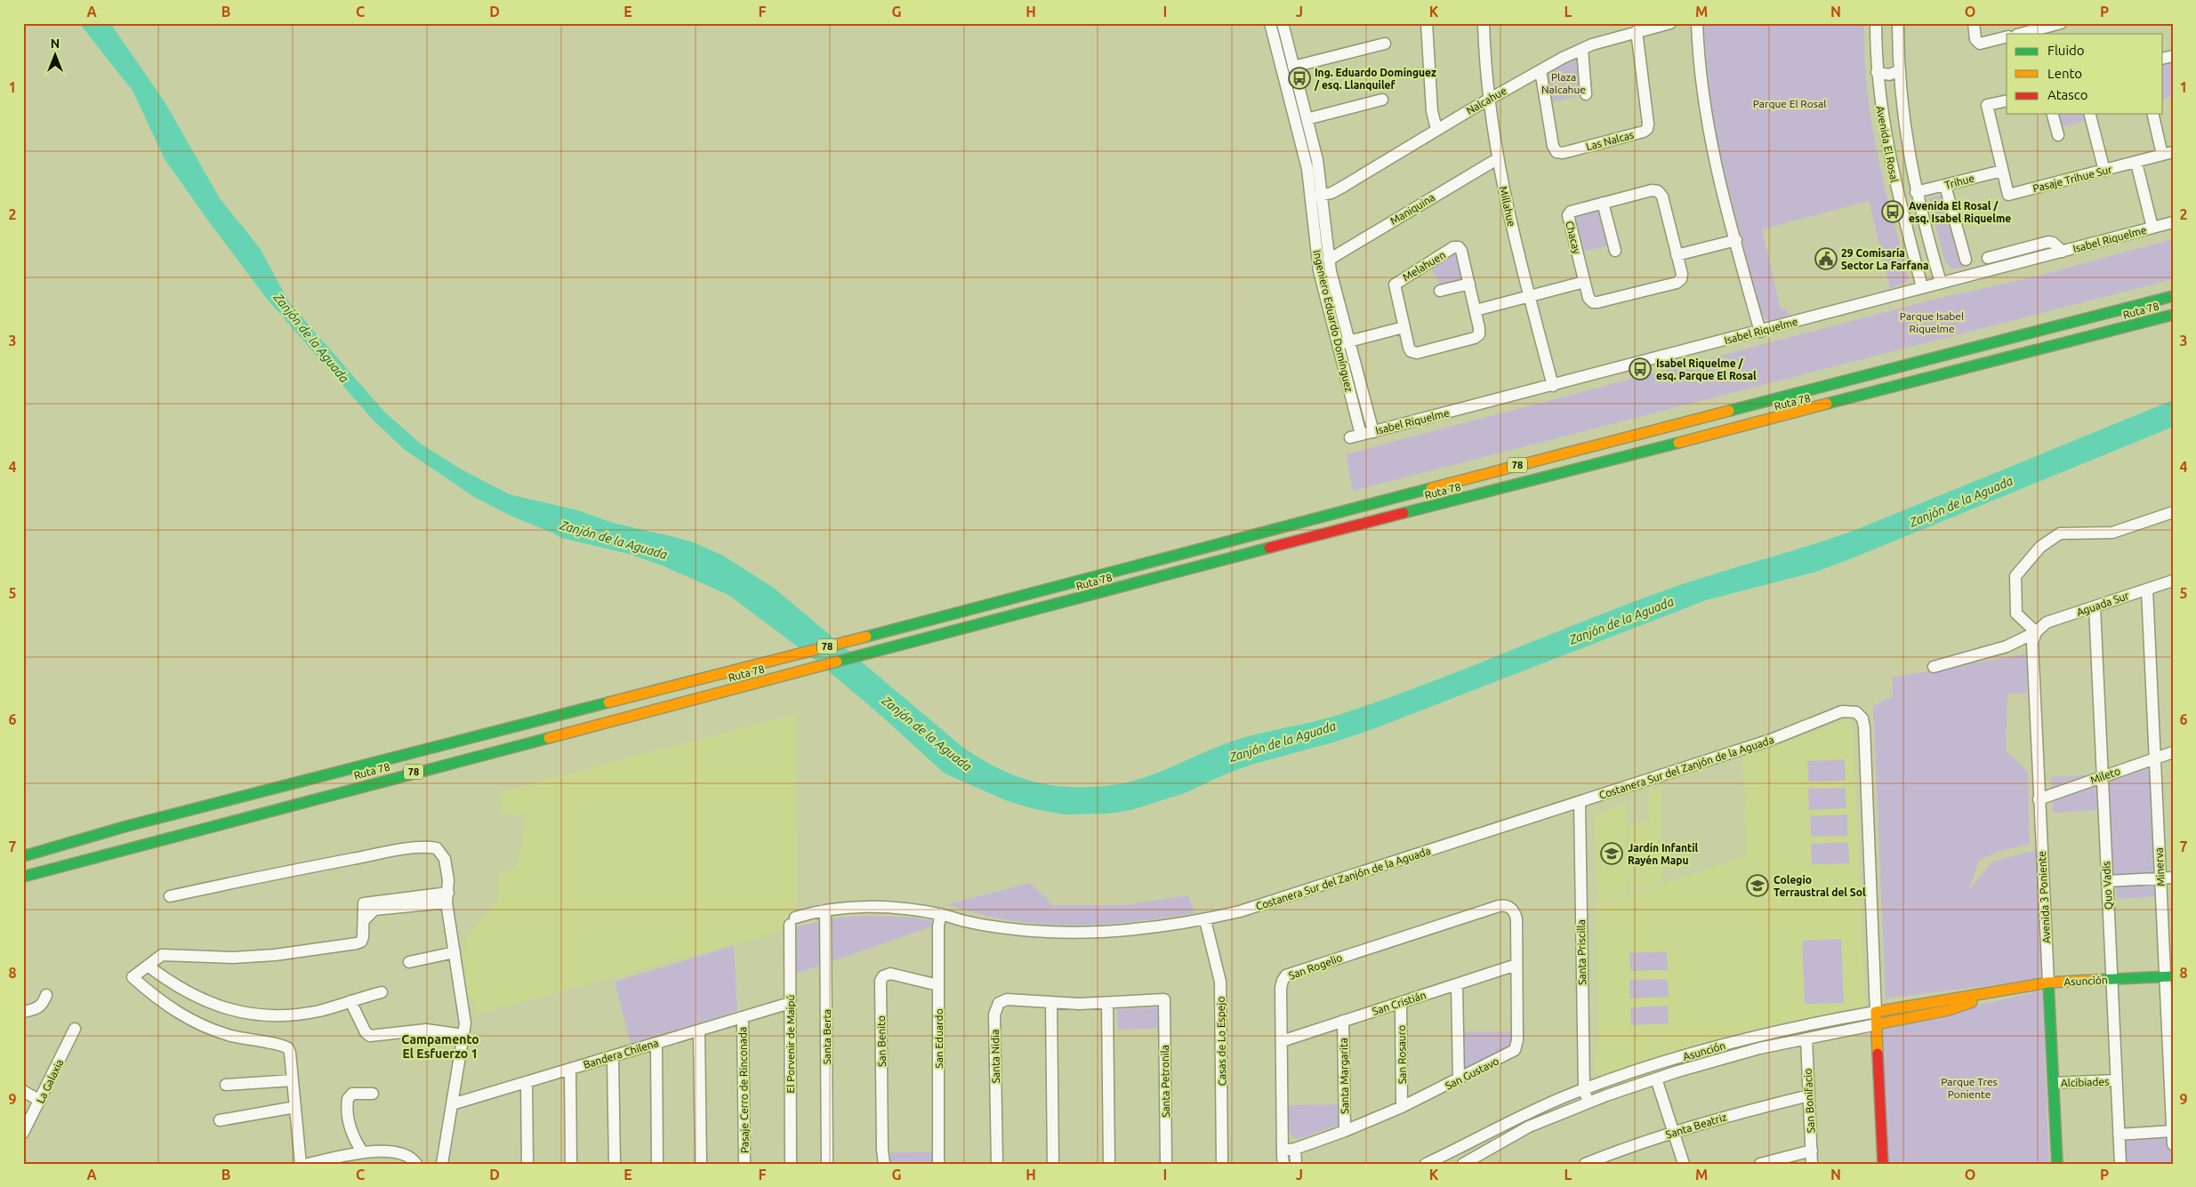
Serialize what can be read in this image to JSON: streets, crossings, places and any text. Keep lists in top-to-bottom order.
{
  "streets": {
    "main road": [
      "Ruta 78",
      "78",
      "Avenida 3 Poniente",
      "Asunción"
    ],
    "street": [
      "Nalcahue",
      "Las Nalcas",
      "Avenida El Rosal",
      "Pasaje Trihue Sur",
      "Trihue",
      "Millahue",
      "Maniquina",
      "Chacay",
      "Isabel Riquelme",
      "Melahuen",
      "Ingeniero Eduardo Domínguez",
      "Aguada Sur",
      "Costanera Sur del Zanjón de la Aguada",
      "Mileto",
      "Minerva",
      "Quo Vadis",
      "Santa Priscilla",
      "San Rogelio",
      "San Cristián",
      "Santa Berta",
      "San Eduardo",
      "San Benito",
      "Casas de Lo Espejo",
      "El Porvenir de Maipú",
      "Bandera Chilena",
      "San Rosauro",
      "Santa Nidia",
      "San Gustavo",
      "Santa Margarita",
      "La Galaxia",
      "Santa Petronila",
      "Alcibiades",
      "Pasaje Cerro de Rinconada",
      "San Bonifacio",
      "Santa Beatriz"
    ]
  },
  "crossings": [
    ["Nalcahue", "Las Nalcas"],
    ["Nalcahue", "Millahue"],
    ["Nalcahue", "Ingeniero Eduardo Domínguez"],
    ["Avenida El Rosal", "Trihue"],
    ["Avenida El Rosal", "Isabel Riquelme"],
    ["Pasaje Trihue Sur", "Trihue"],
    ["Millahue", "Maniquina"],
    ["Millahue", "Isabel Riquelme"],
    ["Maniquina", "Ingeniero Eduardo Domínguez"],
    ["Isabel Riquelme", "Ingeniero Eduardo Domínguez"],
    ["Aguada Sur", "Minerva"],
    ["Aguada Sur", "Quo Vadis"],
    ["Aguada Sur", "Avenida 3 Poniente"],
    ["Costanera Sur del Zanjón de la Aguada", "Santa Priscilla"],
    ["Costanera Sur del Zanjón de la Aguada", "Asunción"],
    ["Costanera Sur del Zanjón de la Aguada", "Santa Berta"],
    ["Costanera Sur del Zanjón de la Aguada", "San Eduardo"],
    ["Costanera Sur del Zanjón de la Aguada", "Casas de Lo Espejo"],
    ["Costanera Sur del Zanjón de la Aguada", "El Porvenir de Maipú"],
    ["Mileto", "Minerva"],
    ["Mileto", "Quo Vadis"],
    ["Mileto", "Avenida 3 Poniente"],
    ["Minerva", "Asunción"],
    ["Quo Vadis", "Asunción"],
    ["Quo Vadis", "Alcibiades"],
    ["Avenida 3 Poniente", "Asunción"],
    ["Avenida 3 Poniente", "Alcibiades"],
    ["Santa Priscilla", "Asunción"],
    ["San Rogelio", "San Cristián"],
    ["San Rogelio", "San Gustavo"],
    ["Asunción", "San Bonifacio"],
    ["San Cristián", "San Rosauro"],
    ["San Cristián", "San Gustavo"],
    ["San Cristián", "Santa Margarita"],
    ["San Eduardo", "San Benito"],
    ["El Porvenir de Maipú", "Bandera Chilena"],
    ["Bandera Chilena", "Pasaje Cerro de Rinconada"],
    ["San Rosauro", "San Gustavo"],
    ["Santa Nidia", "Santa Petronila"],
    ["San Gustavo", "Santa Margarita"],
    ["San Bonifacio", "Santa Beatriz"]
  ],
  "districts": ["Campamento El Esfuerzo 1"],
  "water": ["Zanjón de la Aguada"],
  "parks": [
    "Plaza Nalcahue",
    "Parque El Rosal",
    "Parque Isabel Riquelme",
    "Parque Tres Poniente"
  ],
  "places": {
    "bus stop": ["Ing. Eduardo Domínguez / esq. Llanquilef", "Avenida El Rosal / esq. Isabel Riquelme", "Isabel Riquelme / esq. Parque El Rosal"],
    "public building": ["29 Comisaría Sector La Farfana"],
    "school or university": ["Jardín Infantil Rayén Mapu", "Colegio Terraustral del Sol"]
  },
  "legend": ["Fluido", "Lento", "Atasco"],
  "north": "top",
  "grid": {
    "columns": [
      "A",
      "B",
      "C",
      "D",
      "E",
      "F",
      "G",
      "H",
      "I",
      "J",
      "K",
      "L",
      "M",
      "N",
      "O",
      "P"
    ],
    "rows": [
      "1",
      "2",
      "3",
      "4",
      "5",
      "6",
      "7",
      "8",
      "9"
    ]
  }
}
